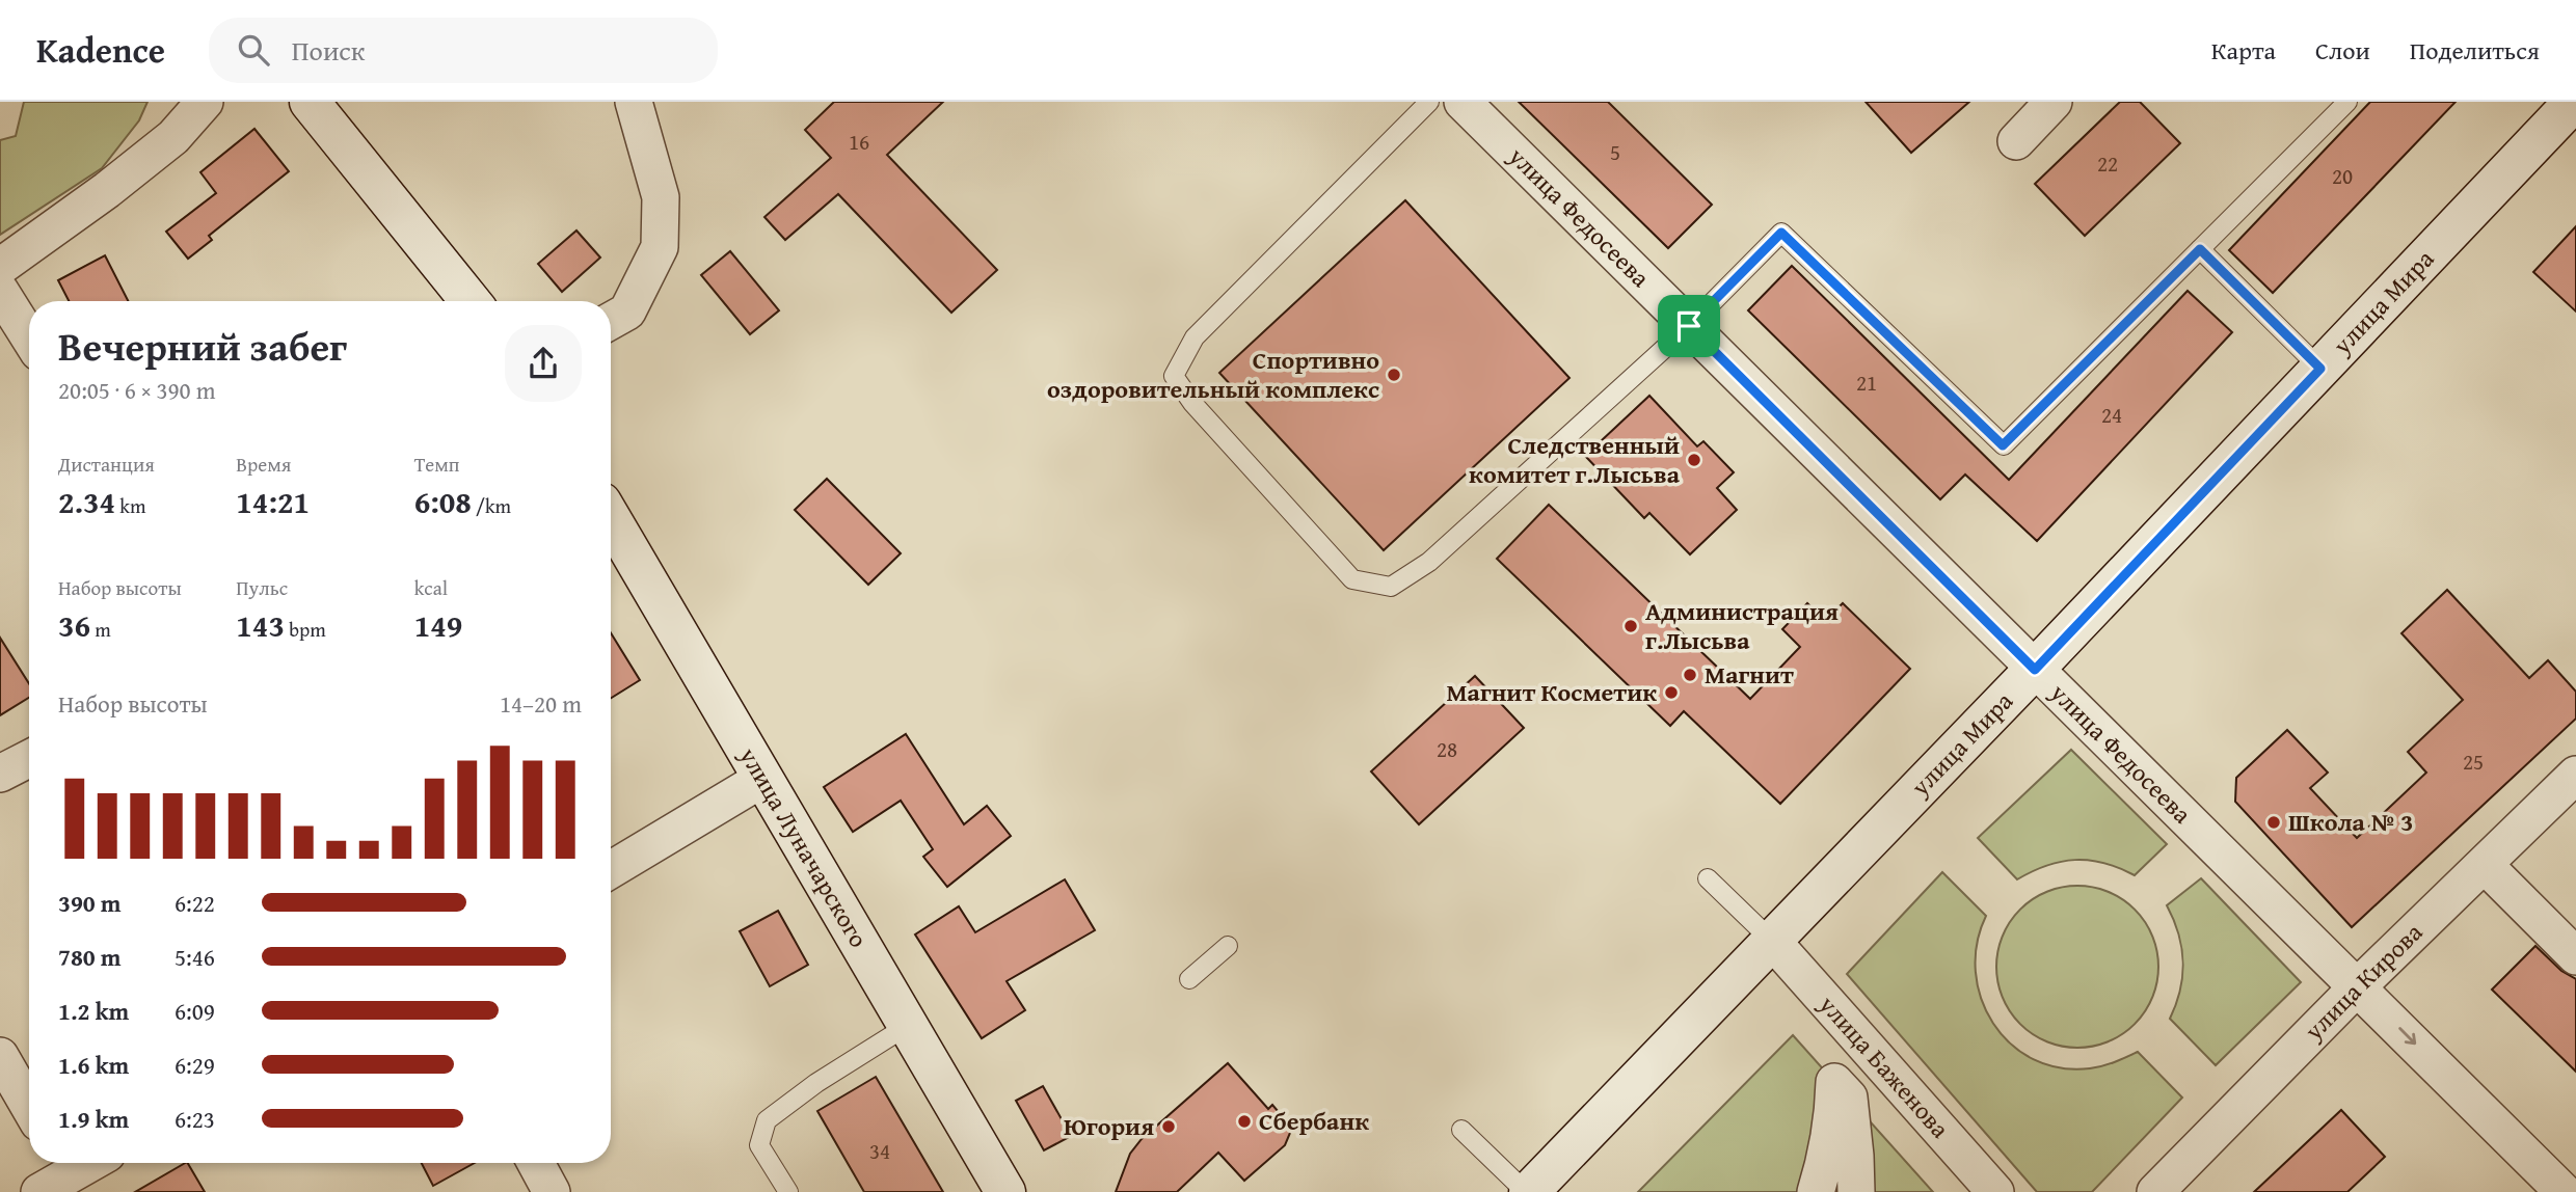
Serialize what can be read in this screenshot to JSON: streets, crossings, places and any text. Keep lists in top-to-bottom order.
{
  "streets": {
    "street": [
      "улица Федосеева",
      "улица Мира",
      "улица Луначарского",
      "улица Кирова",
      "улица Баженова"
    ]
  },
  "crossings": [
    ["улица Федосеева", "улица Мира"],
    ["улица Федосеева", "улица Кирова"],
    ["улица Мира", "улица Баженова"]
  ],
  "places": [
    "Спортивно оздоровительный комплекс",
    "Следственный комитет г.Лысьва",
    "Администрация г.Лысьва",
    "Магнит",
    "Магнит Косметик",
    "Школа № 3",
    "Сбербанк",
    "Югория"
  ],
  "house_numbers": [
    "16",
    "5",
    "22",
    "20",
    "21",
    "24",
    "28",
    "25",
    "34"
  ],
  "page": {
    "header": "Kadence",
    "search": "Поиск",
    "nav": ["Карта", "Слои", "Поделиться"],
    "heading": ["Вечерний забег", "20:05 · 6 × 390 m"],
    "stats": [
      ["Дистанция", "2.34 km"],
      ["Время", "14:21"],
      ["Темп", "6:08 /km"],
      ["Набор высоты", "36 m"],
      ["Пульс", "143 bpm"],
      ["kcal", "149"]
    ],
    "chart": ["Набор высоты", "14–20 m"],
    "list": [
      {
        "name": "390 m",
        "note": "6:22"
      },
      {
        "name": "780 m",
        "note": "5:46"
      },
      {
        "name": "1.2 km",
        "note": "6:09"
      },
      {
        "name": "1.6 km",
        "note": "6:29"
      },
      {
        "name": "1.9 km",
        "note": "6:23"
      }
    ]
  }
}
